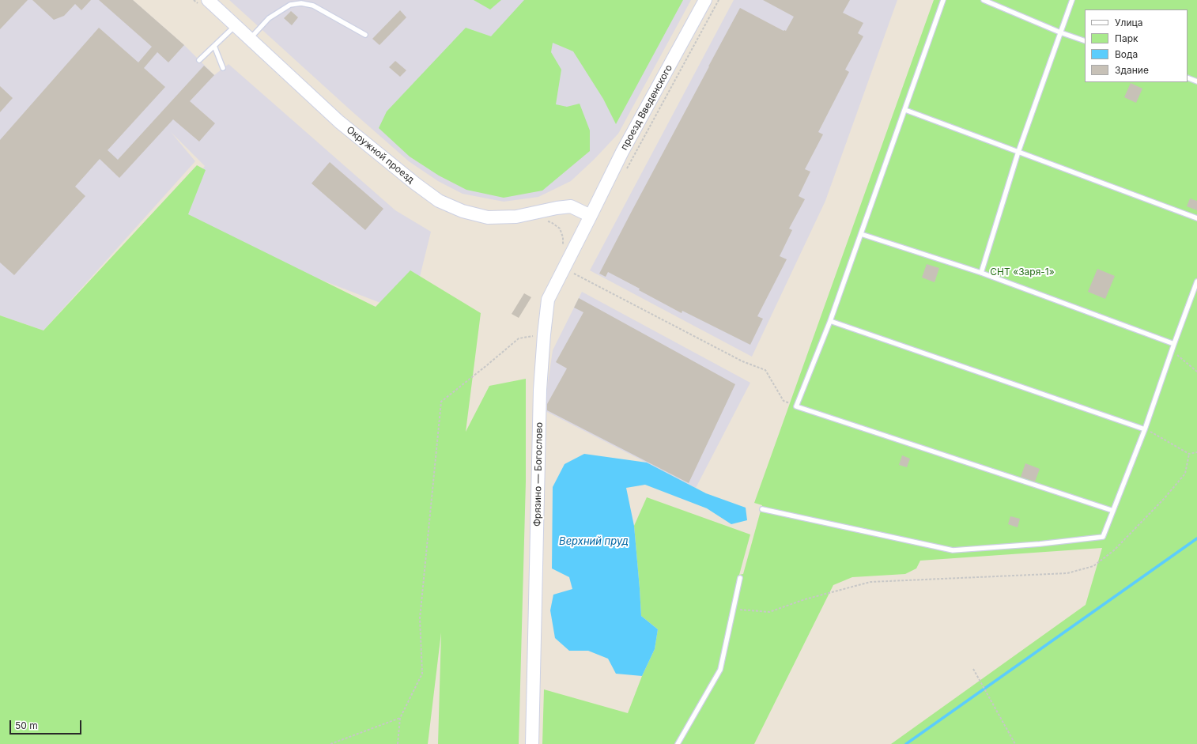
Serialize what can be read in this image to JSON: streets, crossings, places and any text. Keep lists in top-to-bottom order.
{
  "streets": {
    "street": ["проезд Введенского", "Окружной проезд", "Фрязино — Богослово"]
  },
  "crossings": [
    ["проезд Введенского", "Окружной проезд"],
    ["проезд Введенского", "Фрязино — Богослово"],
    ["Окружной проезд", "Фрязино — Богослово"]
  ],
  "water": ["Верхний пруд"],
  "parks": ["СНТ «Заря-1»"],
  "legend": [
    "Улица",
    "Парк",
    "Вода",
    "Здание"
  ],
  "scale_bar": "50 m"
}
